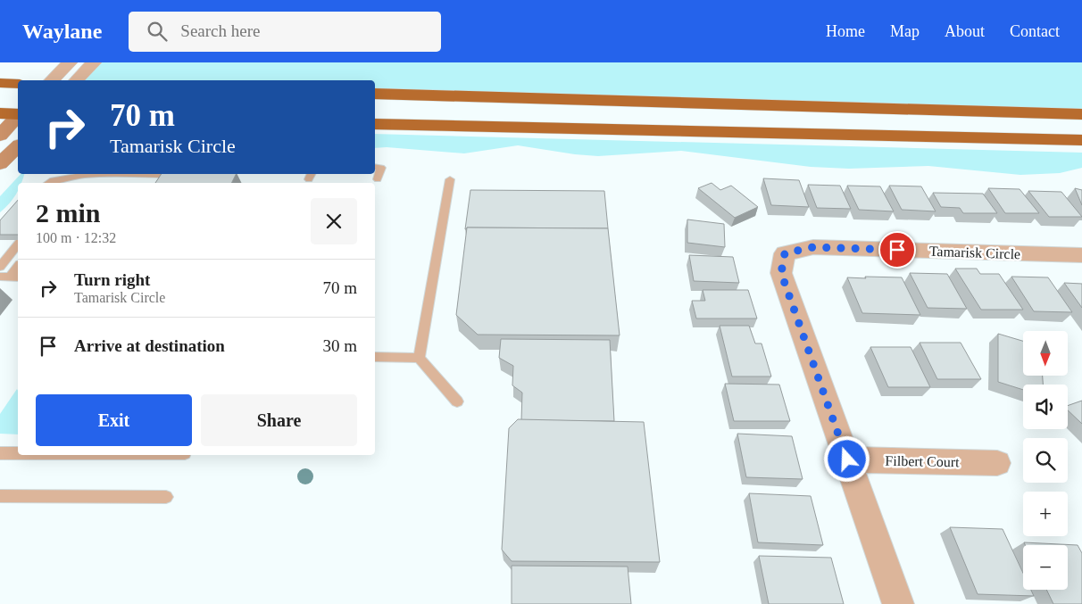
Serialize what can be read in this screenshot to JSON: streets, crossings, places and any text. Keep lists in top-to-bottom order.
{
  "streets": {
    "street": ["Tamarisk Circle", "Filbert Court"]
  },
  "crossings": [
    ["Tamarisk Circle", "Filbert Court"]
  ],
  "north": "bottom",
  "page": {
    "header": "Waylane",
    "search": "Search here",
    "nav": [
      "Home",
      "Map",
      "About",
      "Contact"
    ],
    "turn": ["70 m", "Tamarisk Circle"],
    "heading": ["2 min", "100 m · 12:32"],
    "list": [
      {
        "name": "Turn right",
        "note": "Tamarisk Circle",
        "value": "70 m"
      },
      {
        "name": "Arrive at destination",
        "value": "30 m"
      }
    ],
    "map_buttons": ["+", "−"],
    "buttons": ["Exit", "Share"]
  }
}
